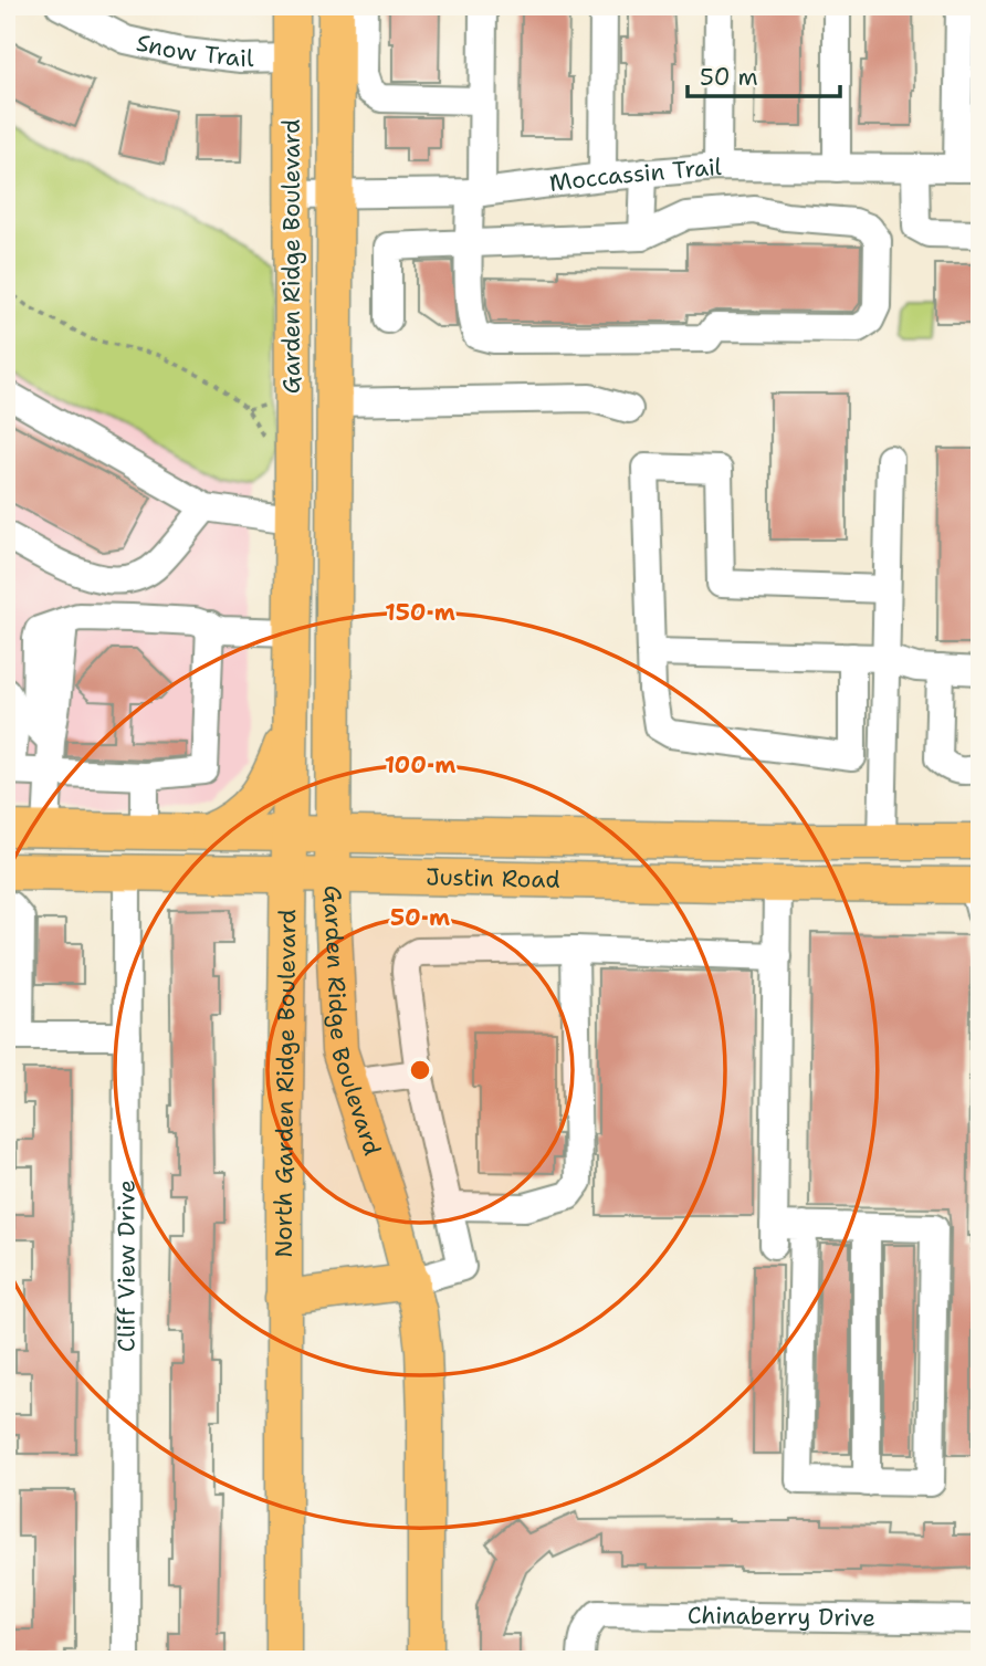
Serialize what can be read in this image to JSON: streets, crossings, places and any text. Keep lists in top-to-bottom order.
{
  "streets": {
    "main road": ["Garden Ridge Boulevard", "Justin Road", "North Garden Ridge Boulevard"],
    "street": [
      "Snow Trail",
      "Moccassin Trail",
      "Cliff View Drive",
      "Chinaberry Drive"
    ]
  },
  "crossings": [
    ["Snow Trail", "Garden Ridge Boulevard"],
    ["Moccassin Trail", "Garden Ridge Boulevard"],
    ["Garden Ridge Boulevard", "Justin Road"],
    ["Garden Ridge Boulevard", "North Garden Ridge Boulevard"],
    ["Justin Road", "North Garden Ridge Boulevard"],
    ["Justin Road", "Cliff View Drive"]
  ],
  "scale_bar": "50 m",
  "rings": ["150 m", "100 m", "50 m"]
}
